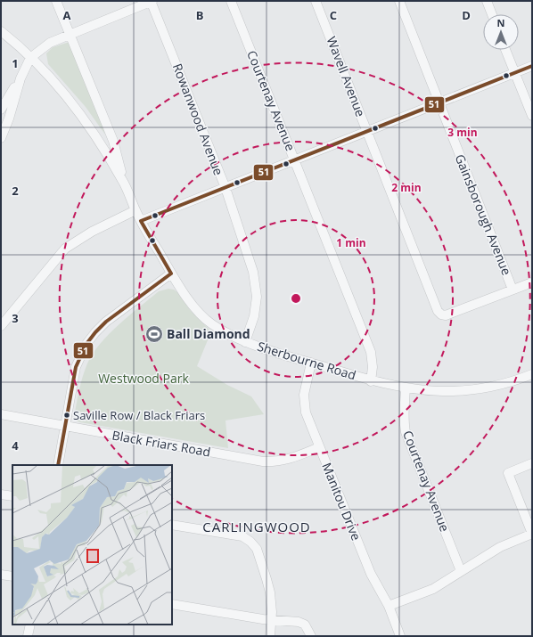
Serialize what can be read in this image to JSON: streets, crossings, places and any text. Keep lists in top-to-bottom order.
{
  "streets": {
    "street": [
      "Wavell Avenue",
      "Courtenay Avenue",
      "Rowanwood Avenue",
      "Gainsborough Avenue",
      "Sherbourne Road",
      "Black Friars Road",
      "Manitou Drive"
    ]
  },
  "crossings": [
    ["Wavell Avenue", "Gainsborough Avenue"],
    ["Courtenay Avenue", "Sherbourne Road"],
    ["Rowanwood Avenue", "Sherbourne Road"],
    ["Sherbourne Road", "Manitou Drive"],
    ["Black Friars Road", "Manitou Drive"]
  ],
  "districts": ["CARLINGWOOD"],
  "parks": ["Westwood Park"],
  "places": {
    "sports": ["Ball Diamond"],
    "other": ["Saville Row / Black Friars"]
  },
  "lines": ["transit line 51"],
  "north": "top",
  "grid": {
    "columns": [
      "A",
      "B",
      "C",
      "D"
    ],
    "rows": [
      "1",
      "2",
      "3",
      "4"
    ]
  },
  "rings": ["3 min", "2 min", "1 min"]
}
